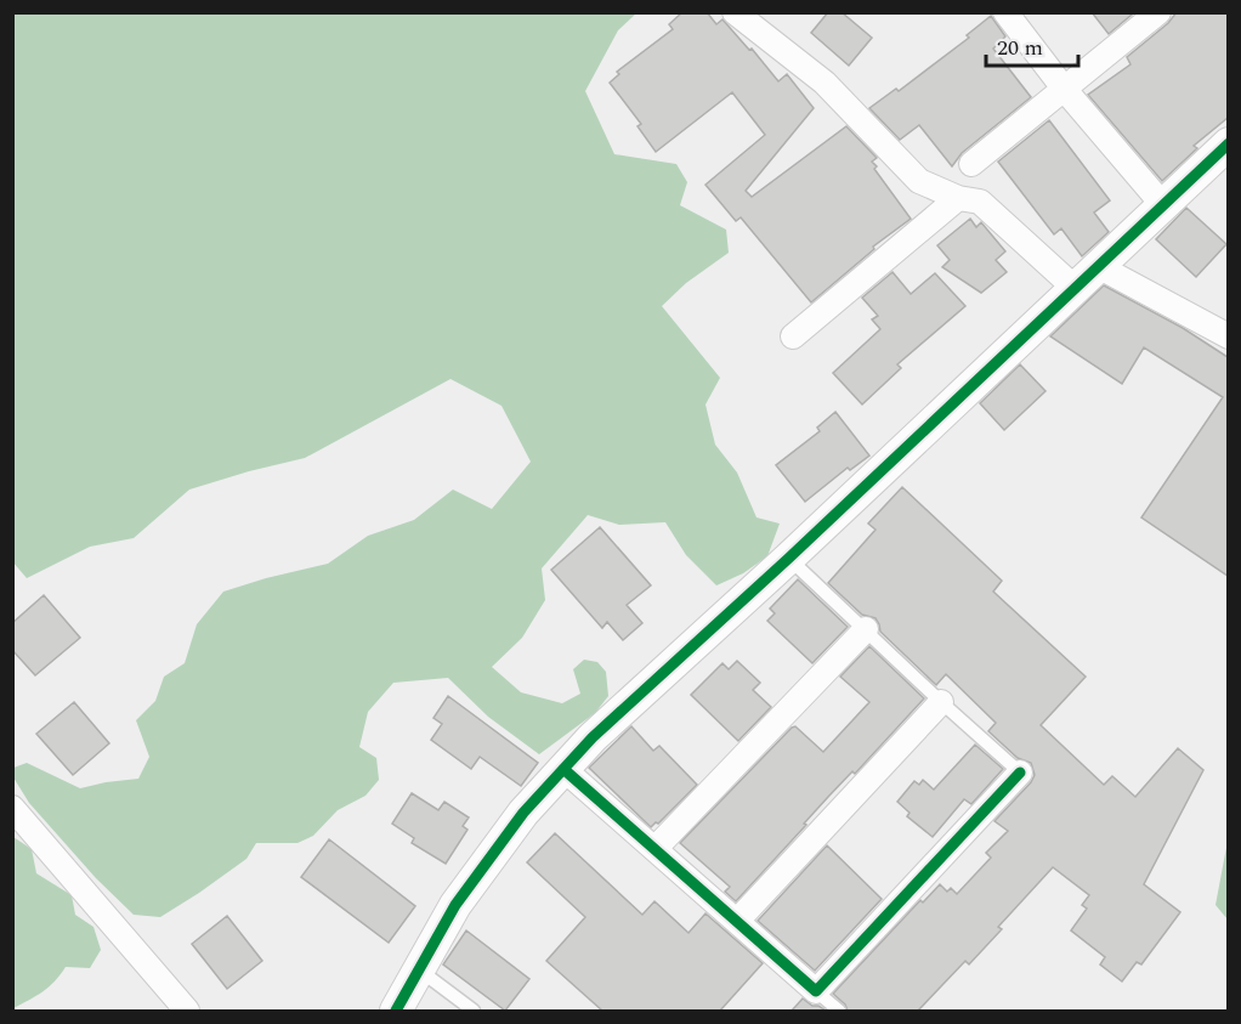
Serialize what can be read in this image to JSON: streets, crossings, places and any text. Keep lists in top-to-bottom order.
{
  "scale_bar": "20 m"
}
